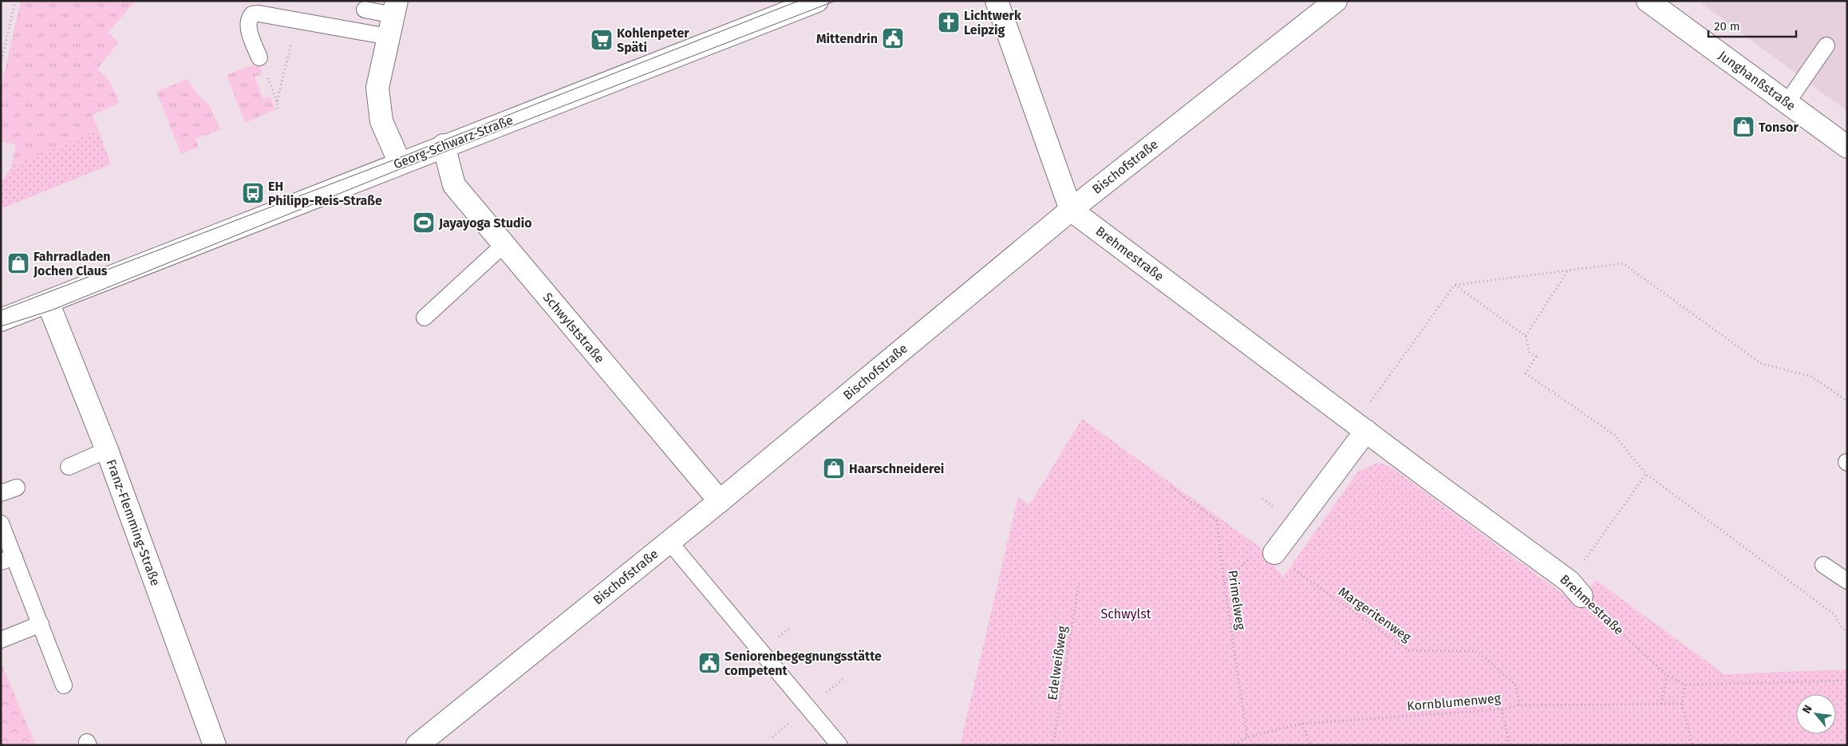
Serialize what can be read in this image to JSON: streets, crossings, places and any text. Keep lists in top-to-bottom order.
{
  "streets": {
    "street": [
      "Junghanßstraße",
      "Georg-Schwarz-Straße",
      "Bischofstraße",
      "Brehmestraße",
      "Schwylststraße",
      "Franz-Flemming-Straße"
    ],
    "path": [
      "Primelweg",
      "Margeritenweg",
      "Edelweißweg",
      "Kornblumenweg"
    ]
  },
  "crossings": [
    ["Georg-Schwarz-Straße", "Schwylststraße"],
    ["Georg-Schwarz-Straße", "Franz-Flemming-Straße"],
    ["Bischofstraße", "Brehmestraße"],
    ["Bischofstraße", "Schwylststraße"],
    ["Primelweg", "Kornblumenweg"],
    ["Margeritenweg", "Kornblumenweg"]
  ],
  "parks": ["Schwylst"],
  "places": {
    "church": ["Lichtwerk Leipzig"],
    "public building": ["Mittendrin", "Seniorenbegegnungsstätte competent"],
    "supermarket": ["Kohlenpeter Späti"],
    "shop": ["Tonsor", "Fahrradladen Jochen Claus", "Haarschneiderei"],
    "bus stop": ["EH Philipp-Reis-Straße"],
    "sports": ["Jayayoga Studio"]
  },
  "scale_bar": "20 m",
  "north": "top left"
}
